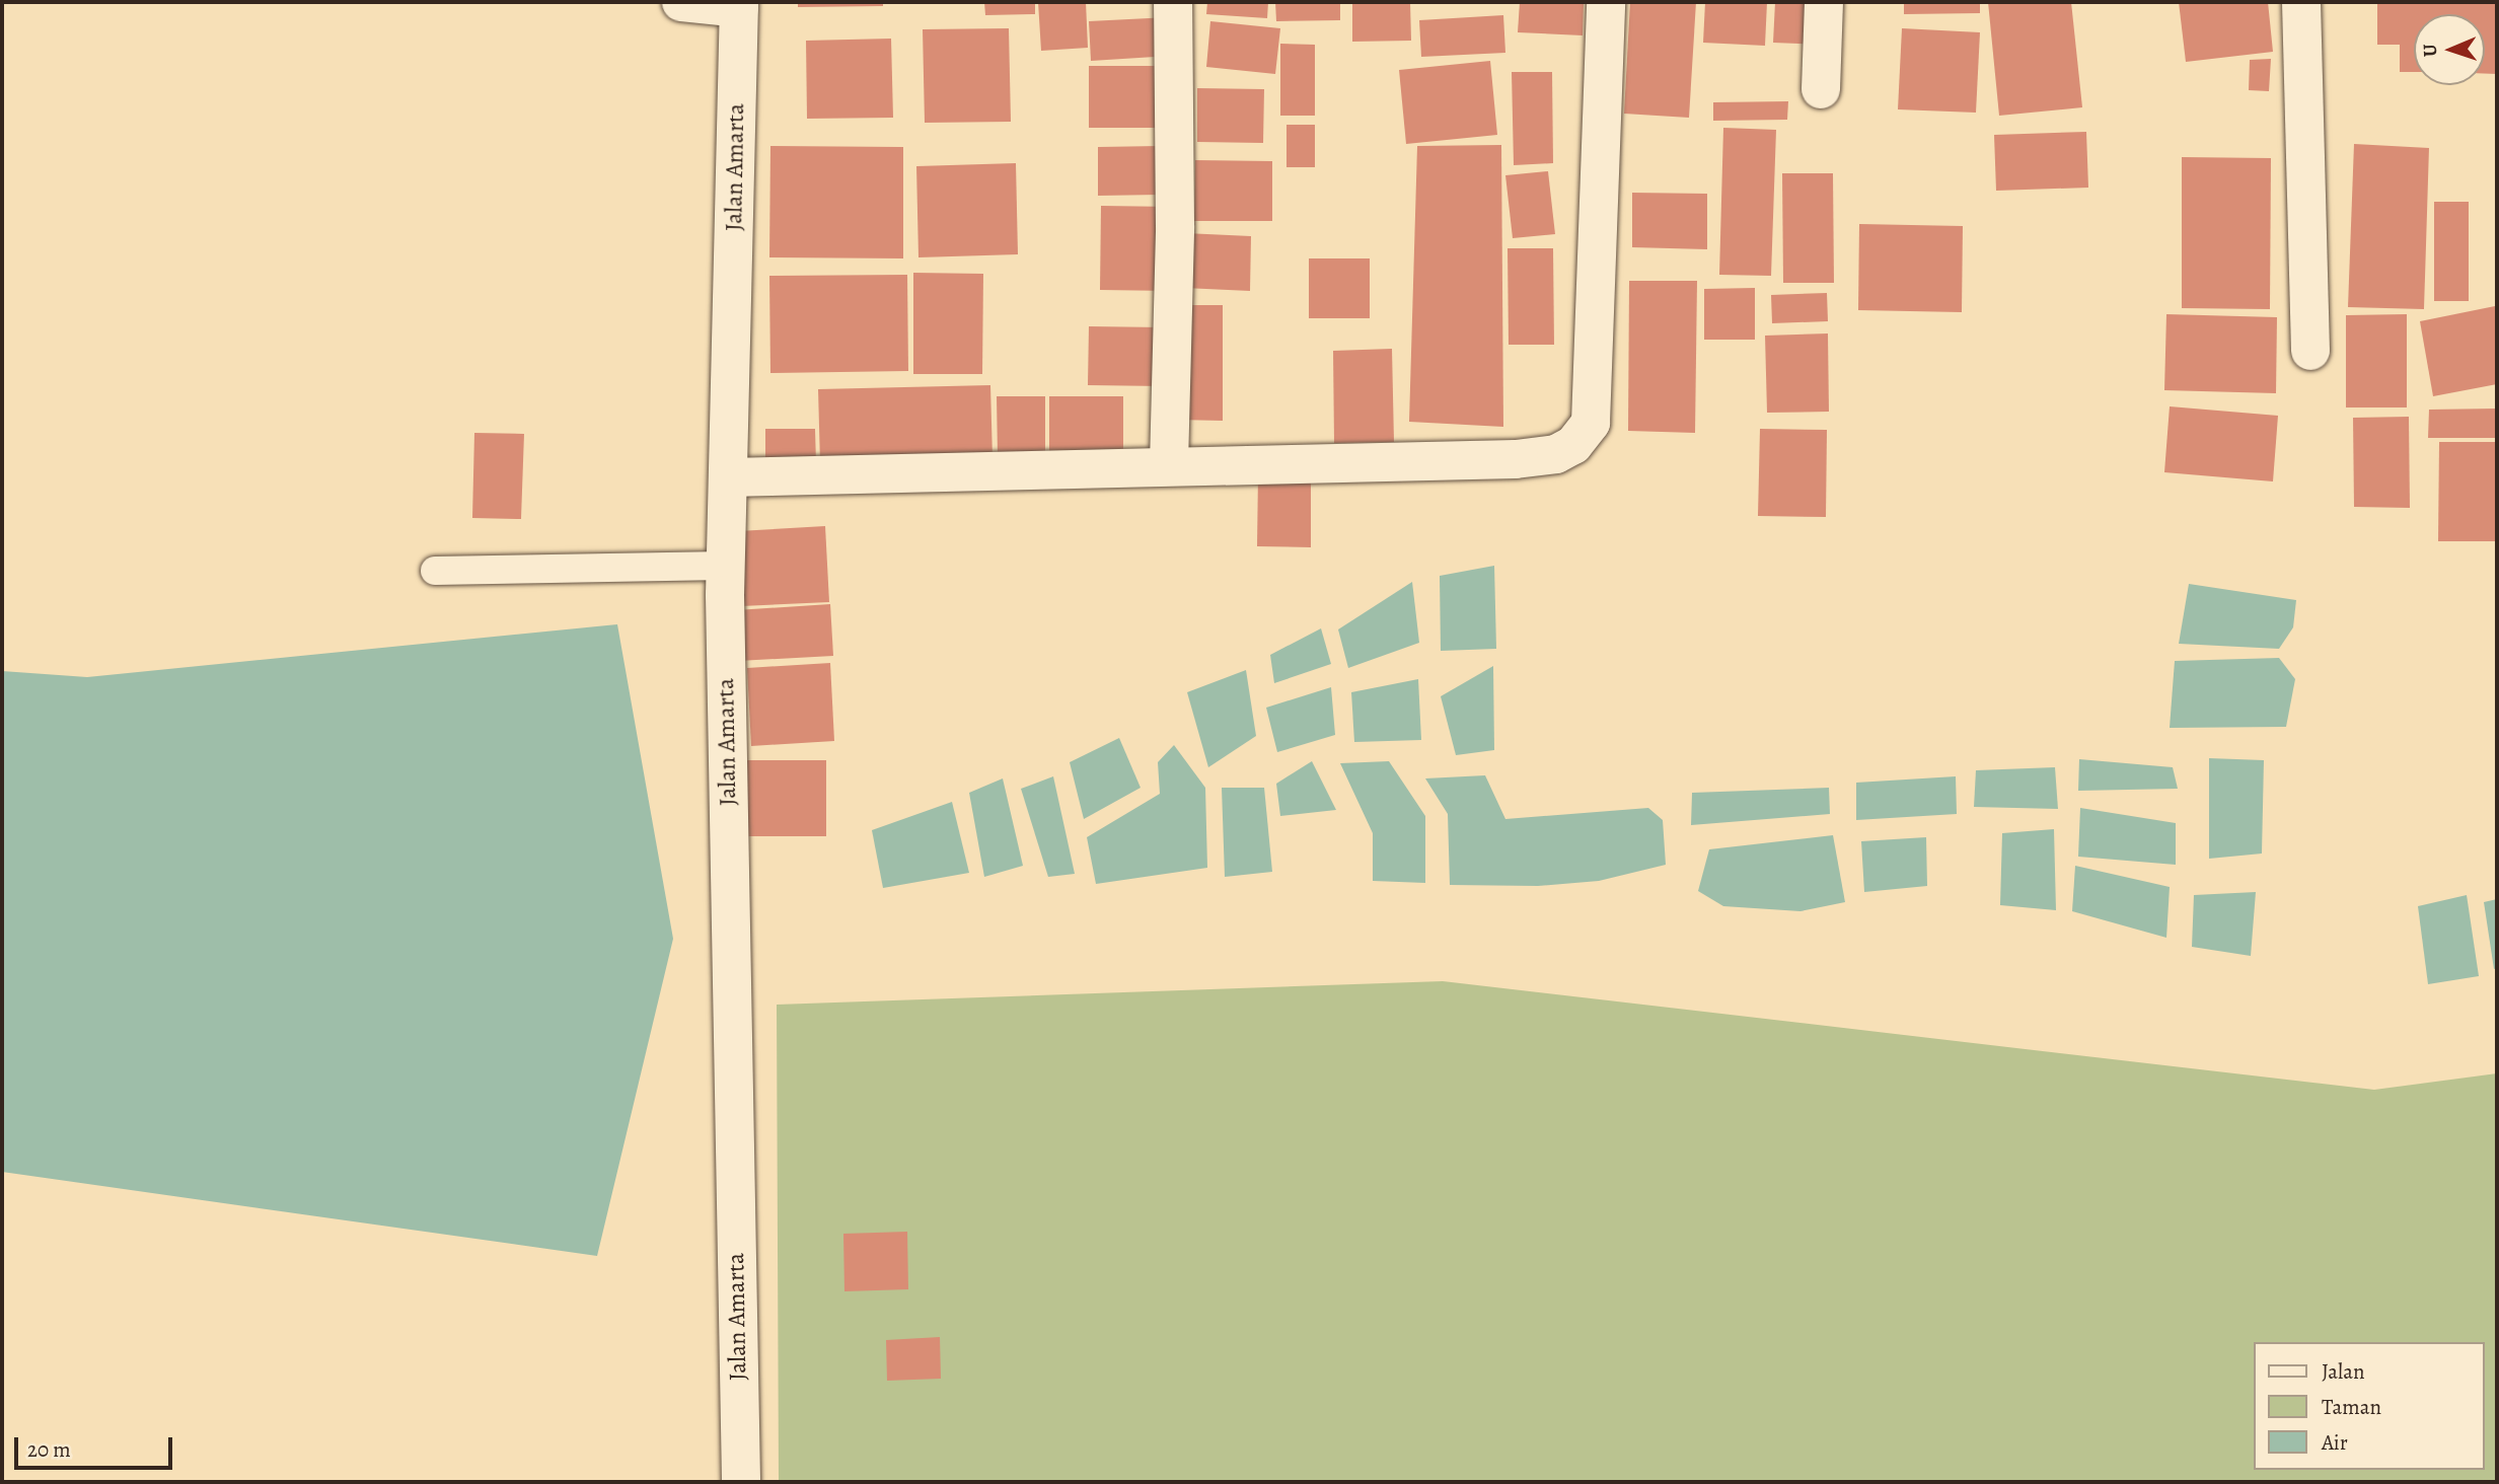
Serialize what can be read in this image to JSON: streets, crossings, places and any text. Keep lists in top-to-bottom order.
{
  "streets": {
    "street": ["Jalan Amarta"]
  },
  "legend": ["Jalan", "Taman", "Air"],
  "scale_bar": "20 m",
  "north": "left"
}
